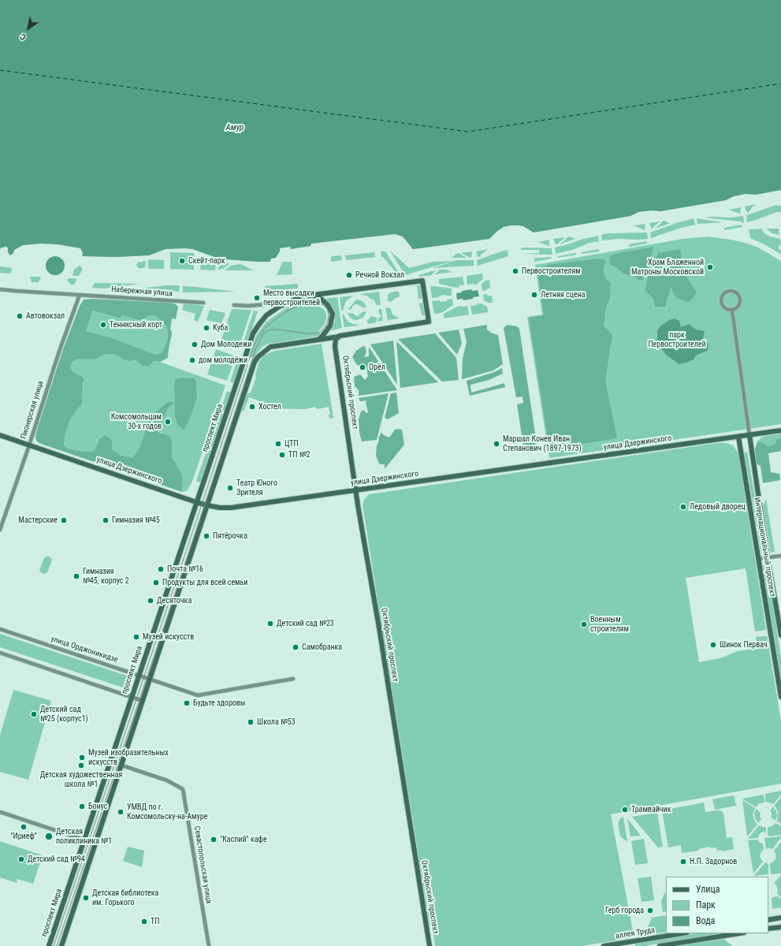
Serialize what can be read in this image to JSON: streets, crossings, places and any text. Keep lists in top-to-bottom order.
{
  "streets": {
    "main road": [
      "Октябрьский проспект",
      "проспект Мира",
      "улица Дзержинского",
      "Интернациональный проспект",
      "аллея Труда"
    ],
    "street": [
      "Набережная улица",
      "Пионерская улица",
      "улица Орджоникидзе",
      "Севастопольская улица"
    ]
  },
  "crossings": [
    ["Набережная улица", "Пионерская улица"],
    ["Октябрьский проспект", "улица Дзержинского"],
    ["Пионерская улица", "улица Дзержинского"],
    ["проспект Мира", "улица Дзержинского"],
    ["проспект Мира", "улица Орджоникидзе"],
    ["проспект Мира", "Севастопольская улица"],
    ["улица Дзержинского", "Интернациональный проспект"]
  ],
  "water": ["Амур"],
  "parks": ["парк Первостроителей"],
  "places": [
    "Скейт-парк",
    "Храм Блаженной Матроны Московской",
    "Первостроителям",
    "Речной Вокзал",
    "Летняя сцена",
    "Место высадки первостроителей",
    "Автовокзал",
    "Теннисный корт",
    "Куба",
    "Дом Молодежи",
    "дом молодёжи",
    "Орёл",
    "Хостел",
    "Комсомольцам 30-х годов",
    "ЦТП",
    "Маршал Конев Иван Степанович (1897-1973)",
    "ТП №2",
    "Театр Юного Зрителя",
    "Ледовый дворец",
    "Мастерские",
    "Гимназия №45",
    "Пятёрочка",
    "Почта №16",
    "Гимназия №45, корпус 2",
    "Продукты для всей семьи",
    "Десяточка",
    "Детский сад №23",
    "Военным строителям",
    "Музей искусств",
    "Шинок Первач",
    "Самобранка",
    "Будьте здоровы",
    "Детский сад №25 (корпус1)",
    "Школа №53",
    "Музей изобразительных искусств",
    "Детская художественная школа №1",
    "Бонус",
    "Трамвайчик",
    "УМВД по г. Комсомольску-на-Амуре",
    "\"Ириеф\"",
    "Детская поликлиника №1",
    "\"Каспий\" кафе",
    "Детский сад №94",
    "Н.П. Задорнов",
    "Детская библиотека им. Горького",
    "Герб города",
    "ТП"
  ],
  "legend": ["Улица", "Парк", "Вода"],
  "north": "bottom left"
}
